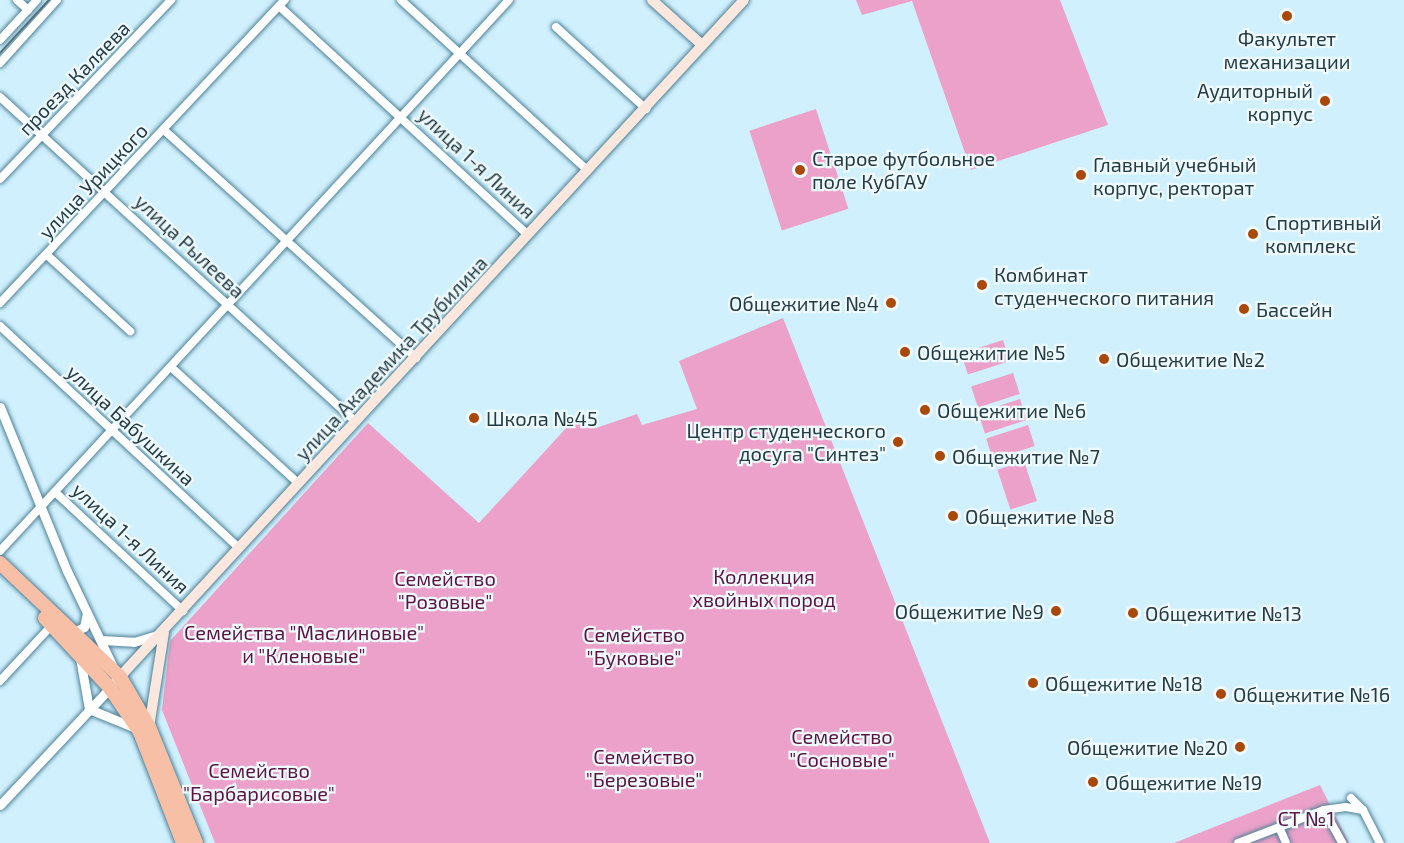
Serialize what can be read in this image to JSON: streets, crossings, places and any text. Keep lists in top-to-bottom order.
{
  "streets": {
    "main road": ["улица Академика Трубилина"],
    "street": [
      "проезд Каляева",
      "улица 1-я Линия",
      "улица Урицкого",
      "улица Рылеева",
      "улица Бабушкина"
    ]
  },
  "crossings": [
    ["проезд Каляева", "улица Рылеева"],
    ["улица 1-я Линия", "улица Урицкого"],
    ["улица 1-я Линия", "улица Рылеева"],
    ["улица 1-я Линия", "улица Академика Трубилина"],
    ["улица 1-я Линия", "улица Бабушкина"],
    ["улица Урицкого", "улица Рылеева"],
    ["улица Рылеева", "улица Академика Трубилина"],
    ["улица Академика Трубилина", "улица Бабушкина"]
  ],
  "parks": [
    "Коллекция хвойных пород",
    "Семейство \"Розовые\"",
    "Семейства \"Маслиновые\" и \"Кленовые\"",
    "Семейство \"Буковые\"",
    "Семейство \"Сосновые\"",
    "Семейство \"Березовые\"",
    "Семейство \"Барбарисовые\"",
    "СТ №1"
  ],
  "places": [
    "Факультет механизации",
    "Аудиторный корпус",
    "Старое футбольное поле КубГАУ",
    "Главный учебный корпус, ректорат",
    "Спортивный комплекс",
    "Комбинат студенческого питания",
    "Общежитие №4",
    "Бассейн",
    "Общежитие №5",
    "Общежитие №2",
    "Общежитие №6",
    "Школа №45",
    "Центр студенческого досуга \"Синтез\"",
    "Общежитие №7",
    "Общежитие №8",
    "Общежитие №9",
    "Общежитие №13",
    "Общежитие №18",
    "Общежитие №16",
    "Общежитие №20",
    "Общежитие №19"
  ]
}
